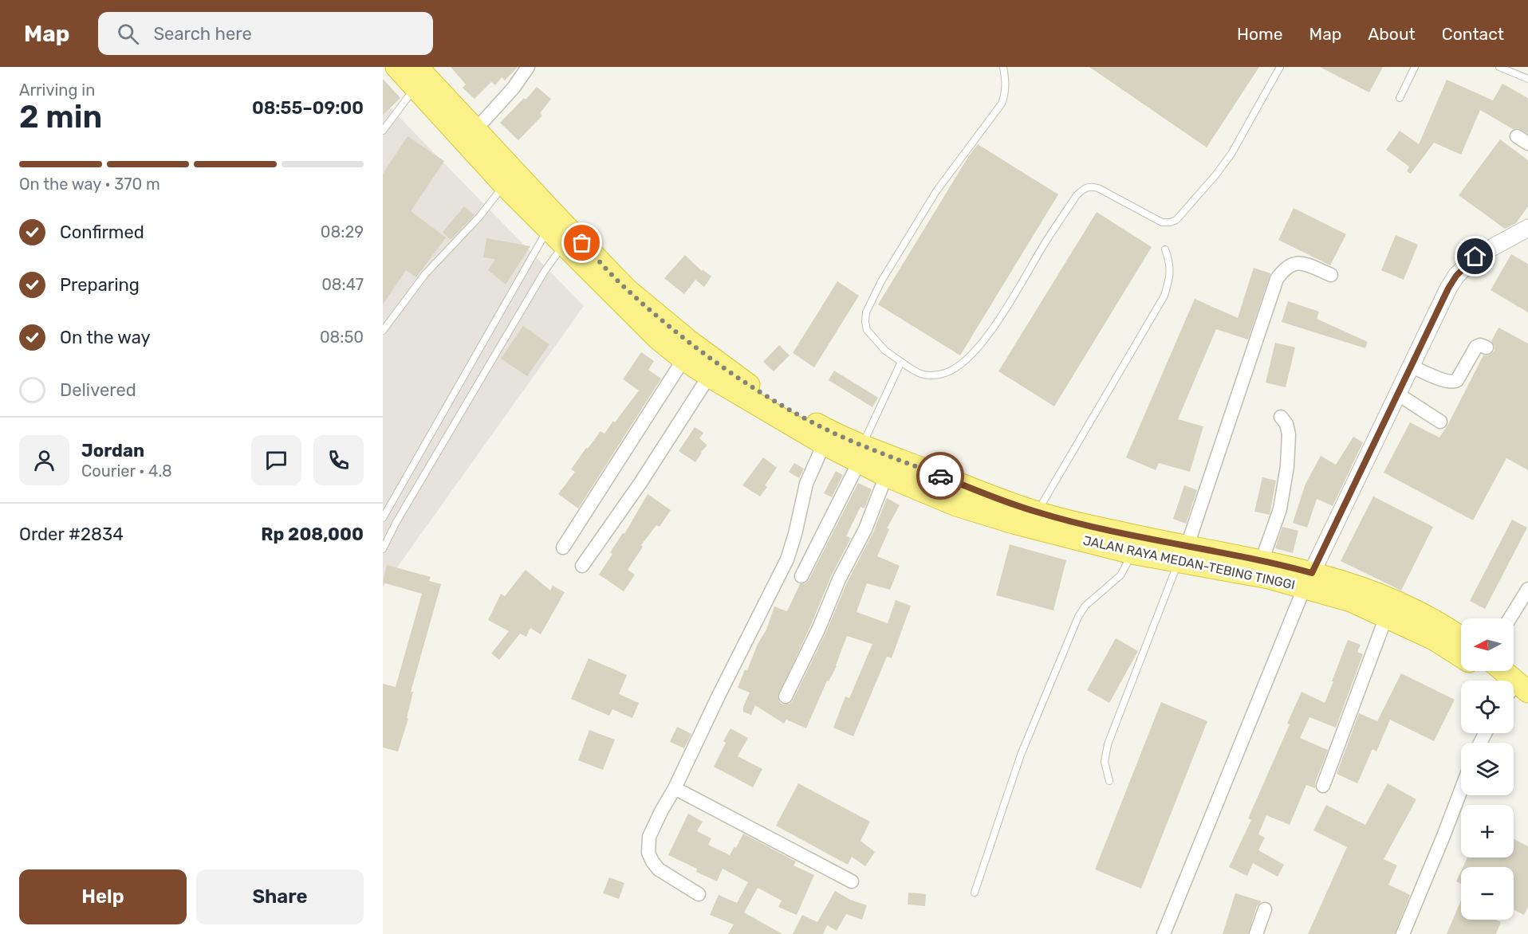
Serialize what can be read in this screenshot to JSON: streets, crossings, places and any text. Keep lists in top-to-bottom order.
{
  "streets": {
    "highway": ["JALAN RAYA MEDAN-TEBING TINGGI"]
  },
  "north": "left",
  "page": {
    "header": "Map",
    "search": "Search here",
    "nav": [
      "Home",
      "Map",
      "About",
      "Contact"
    ],
    "heading": ["2 min", "Arriving in", "08:55–09:00"],
    "panel": [
      "Jordan",
      "Courier · 4.8",
      "Order #2834",
      "Rp 208,000"
    ],
    "bar": "On the way · 370 m",
    "list": [
      ["Confirmed", "08:29"],
      ["Preparing", "08:47"],
      ["On the way", "08:50"],
      "Delivered"
    ],
    "map_buttons": ["+", "−"],
    "buttons": ["Help", "Share"]
  }
}
